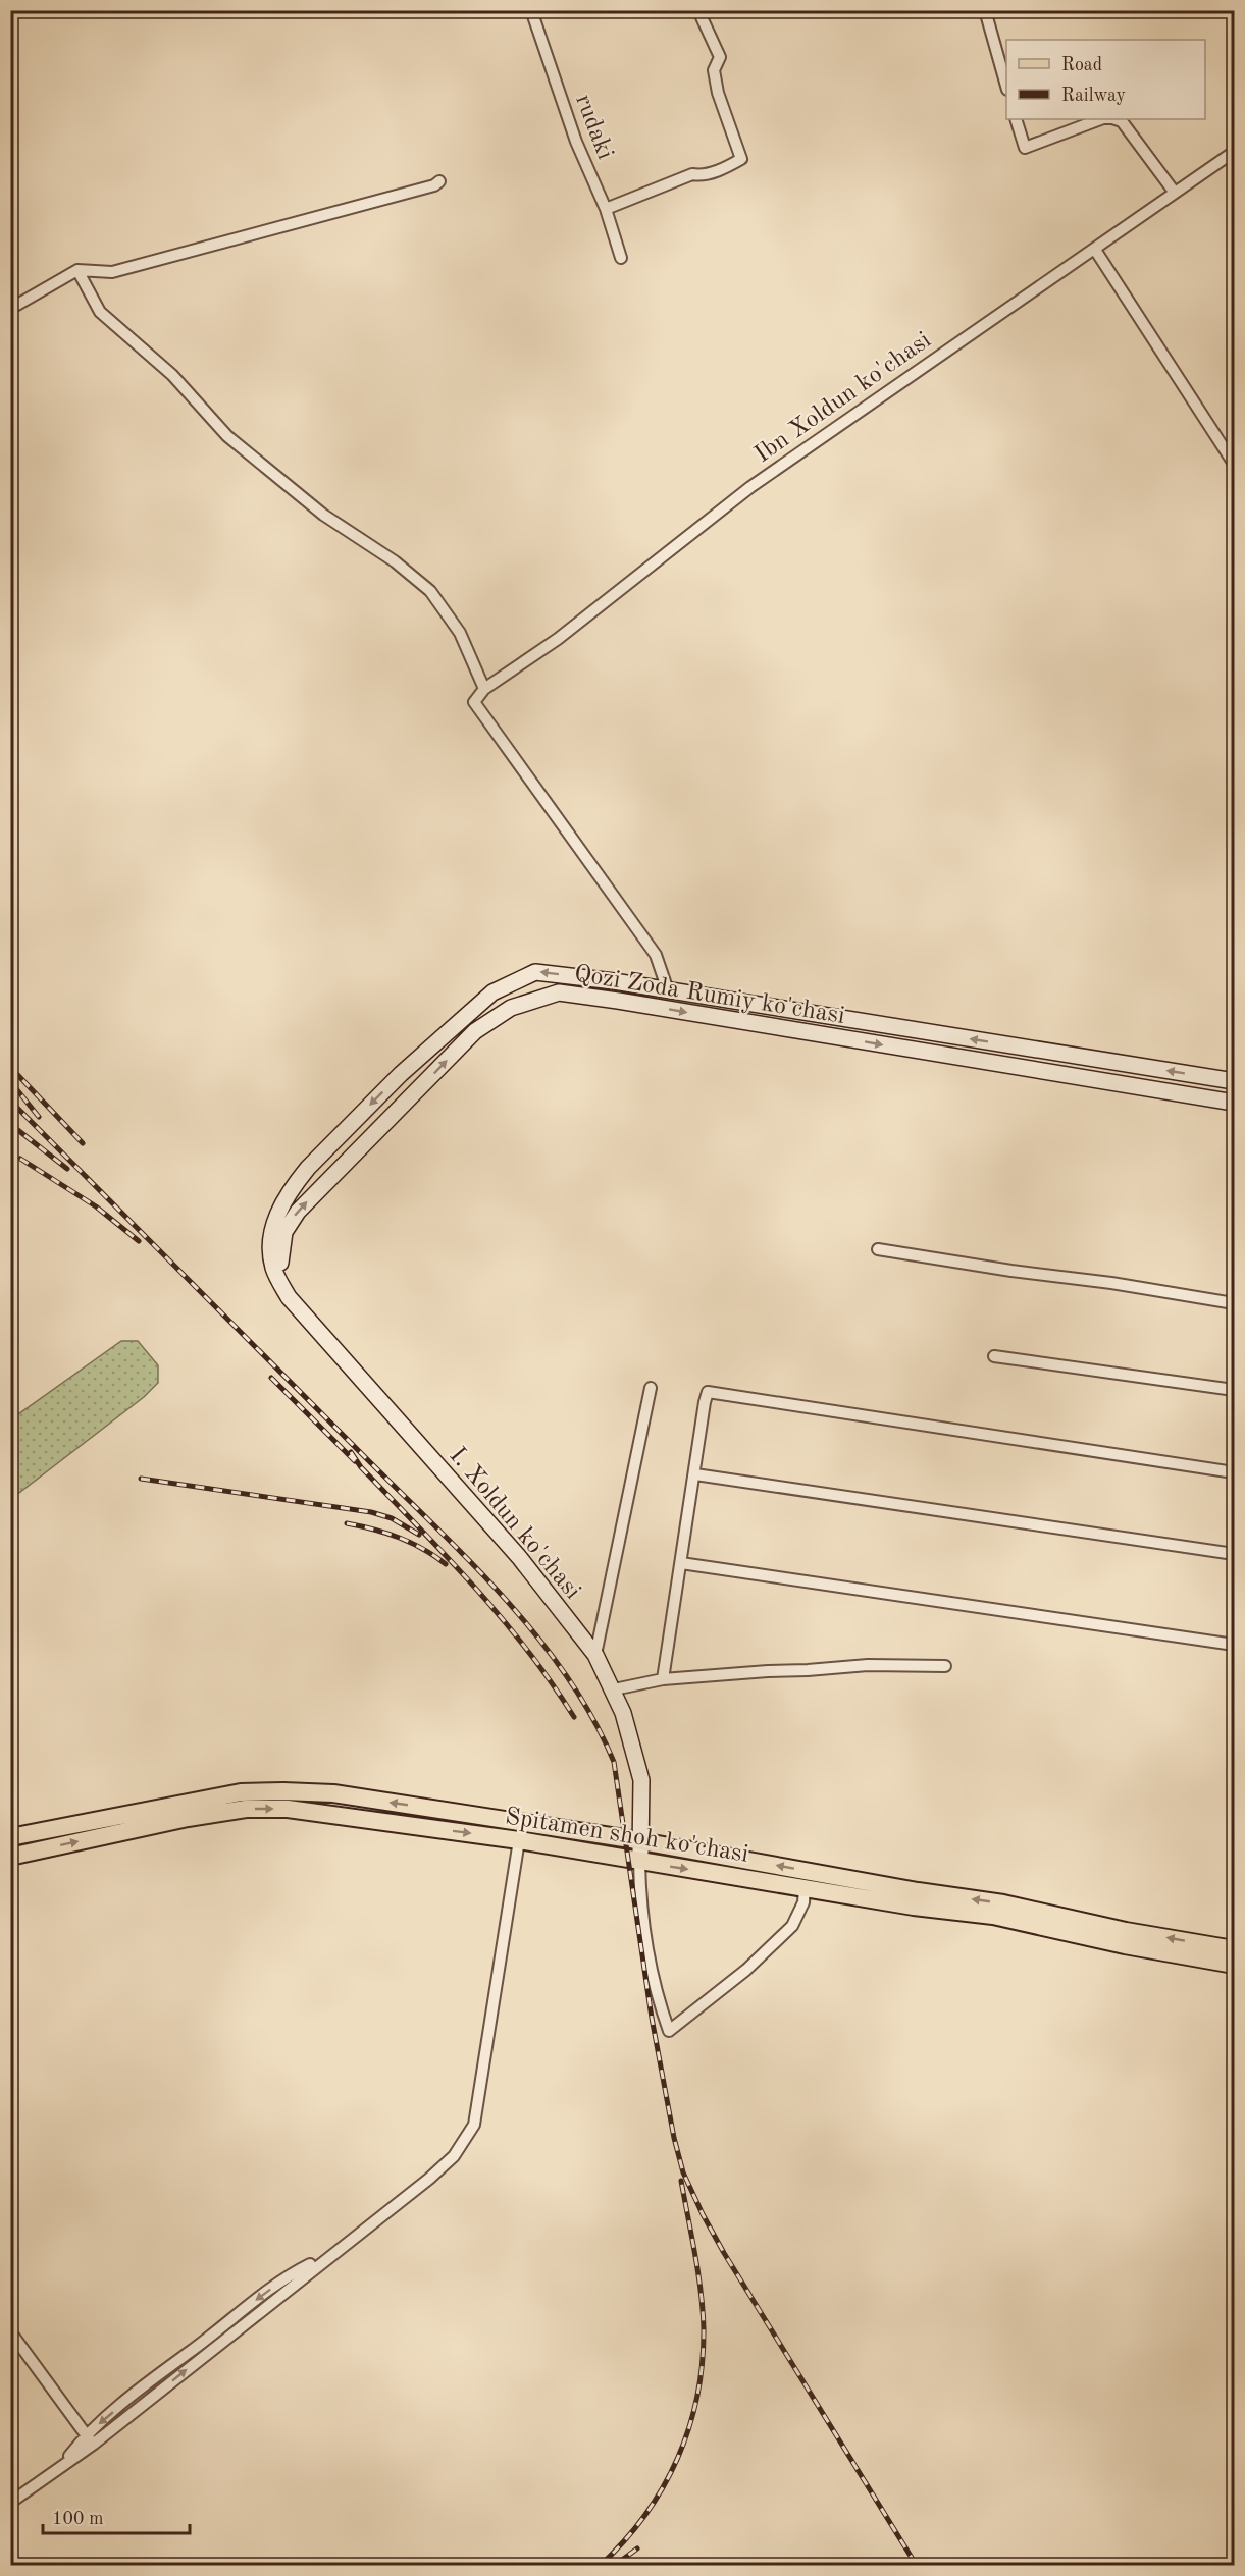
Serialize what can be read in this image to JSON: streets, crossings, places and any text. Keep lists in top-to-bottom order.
{
  "streets": {
    "main road": ["Spitamen shoh ko'chasi"],
    "street": [
      "rudaki",
      "Ibn Xoldun ko'chasi",
      "Qozi Zoda Rumiy ko'chasi",
      "I. Xoldun ko'chasi"
    ]
  },
  "crossings": [
    ["Qozi Zoda Rumiy ko'chasi", "I. Xoldun ko'chasi"],
    ["I. Xoldun ko'chasi", "Spitamen shoh ko'chasi"]
  ],
  "legend": ["Road", "Railway"],
  "scale_bar": "100 m"
}
